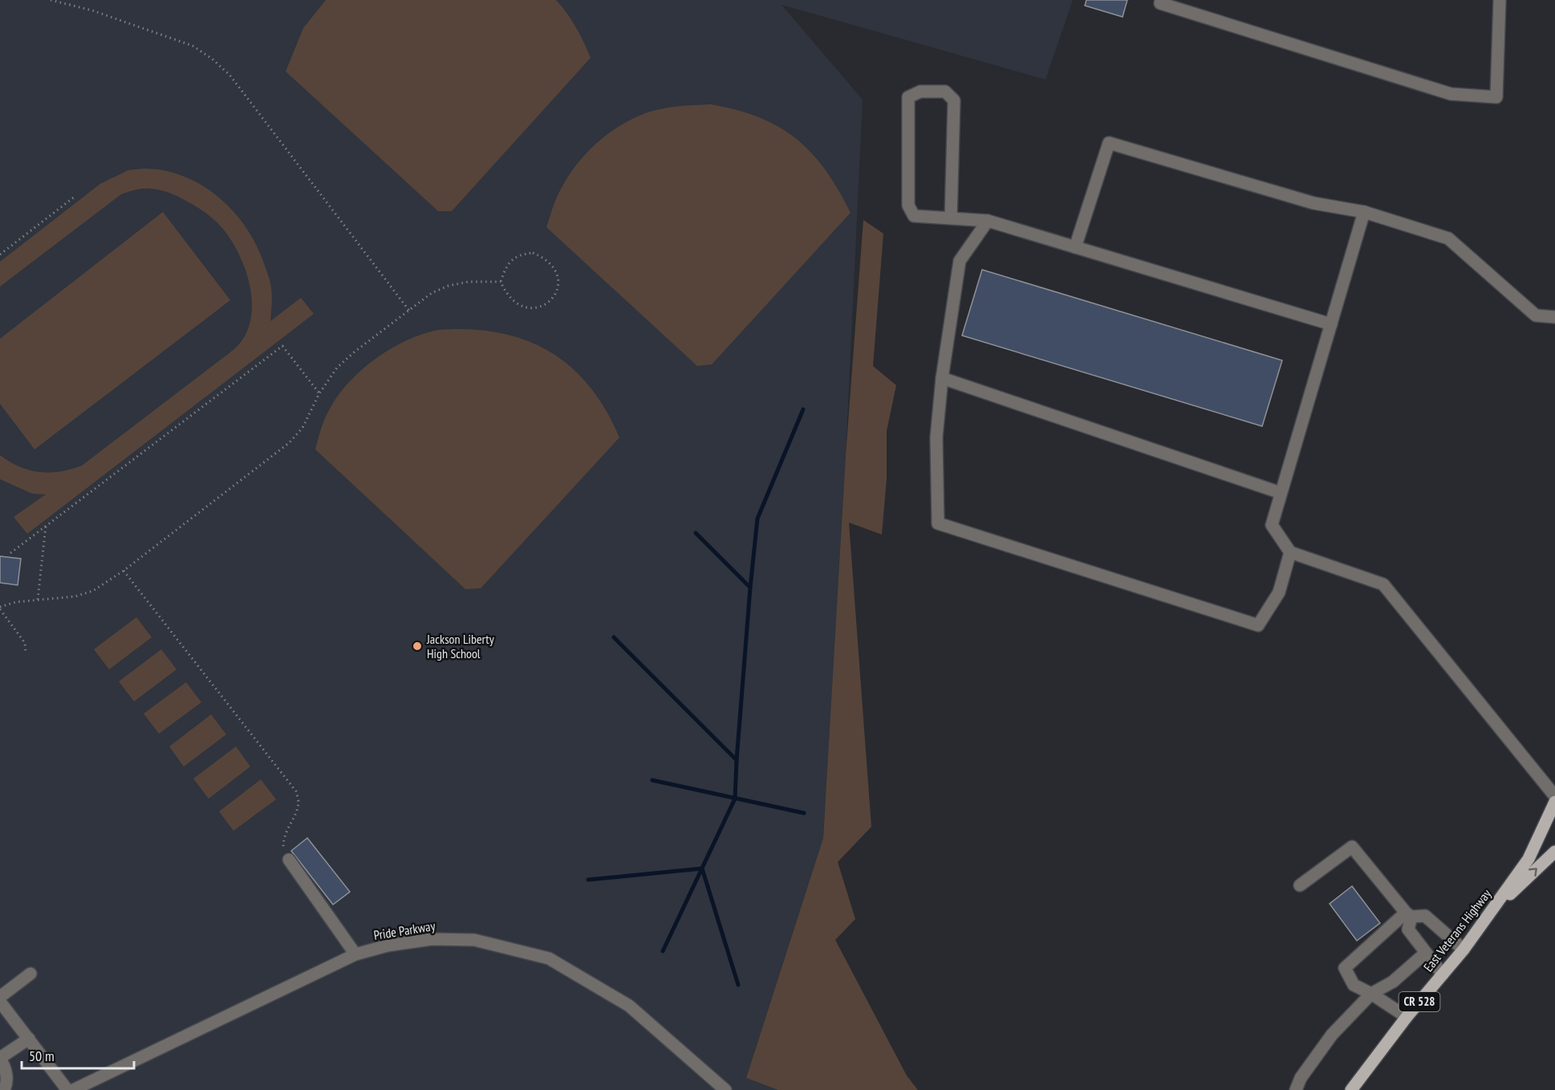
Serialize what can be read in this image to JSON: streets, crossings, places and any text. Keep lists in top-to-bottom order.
{
  "streets": {
    "main road": ["East Veterans Highway", "CR 528"],
    "street": ["Pride Parkway"]
  },
  "places": ["Jackson Liberty High School"],
  "scale_bar": "50 m"
}
